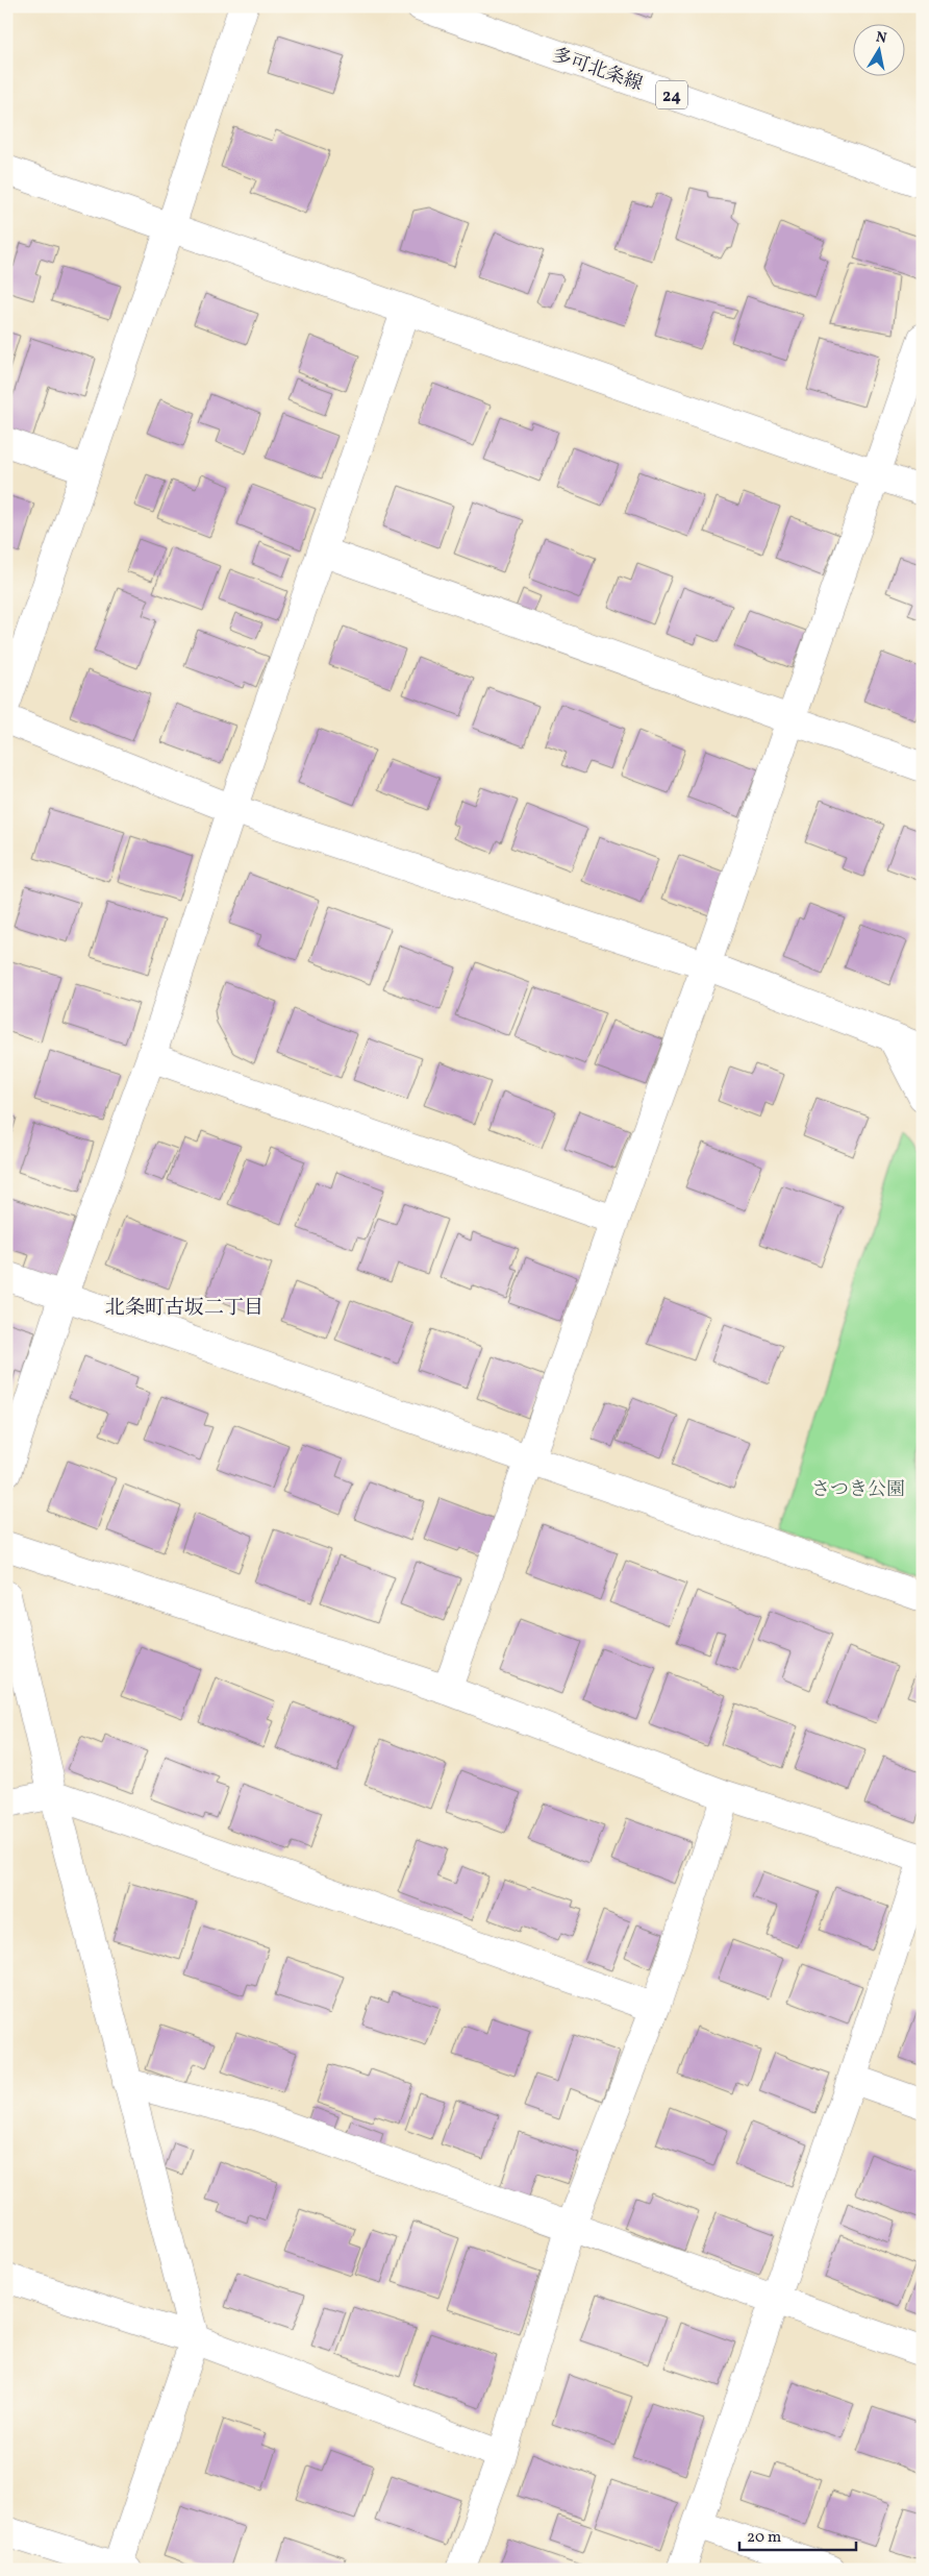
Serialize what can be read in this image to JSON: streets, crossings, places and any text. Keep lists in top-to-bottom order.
{
  "streets": {
    "street": ["多可北条線", "24"]
  },
  "districts": ["北条町古坂二丁目"],
  "parks": ["さつき公園"],
  "scale_bar": "20 m",
  "north": "top"
}
